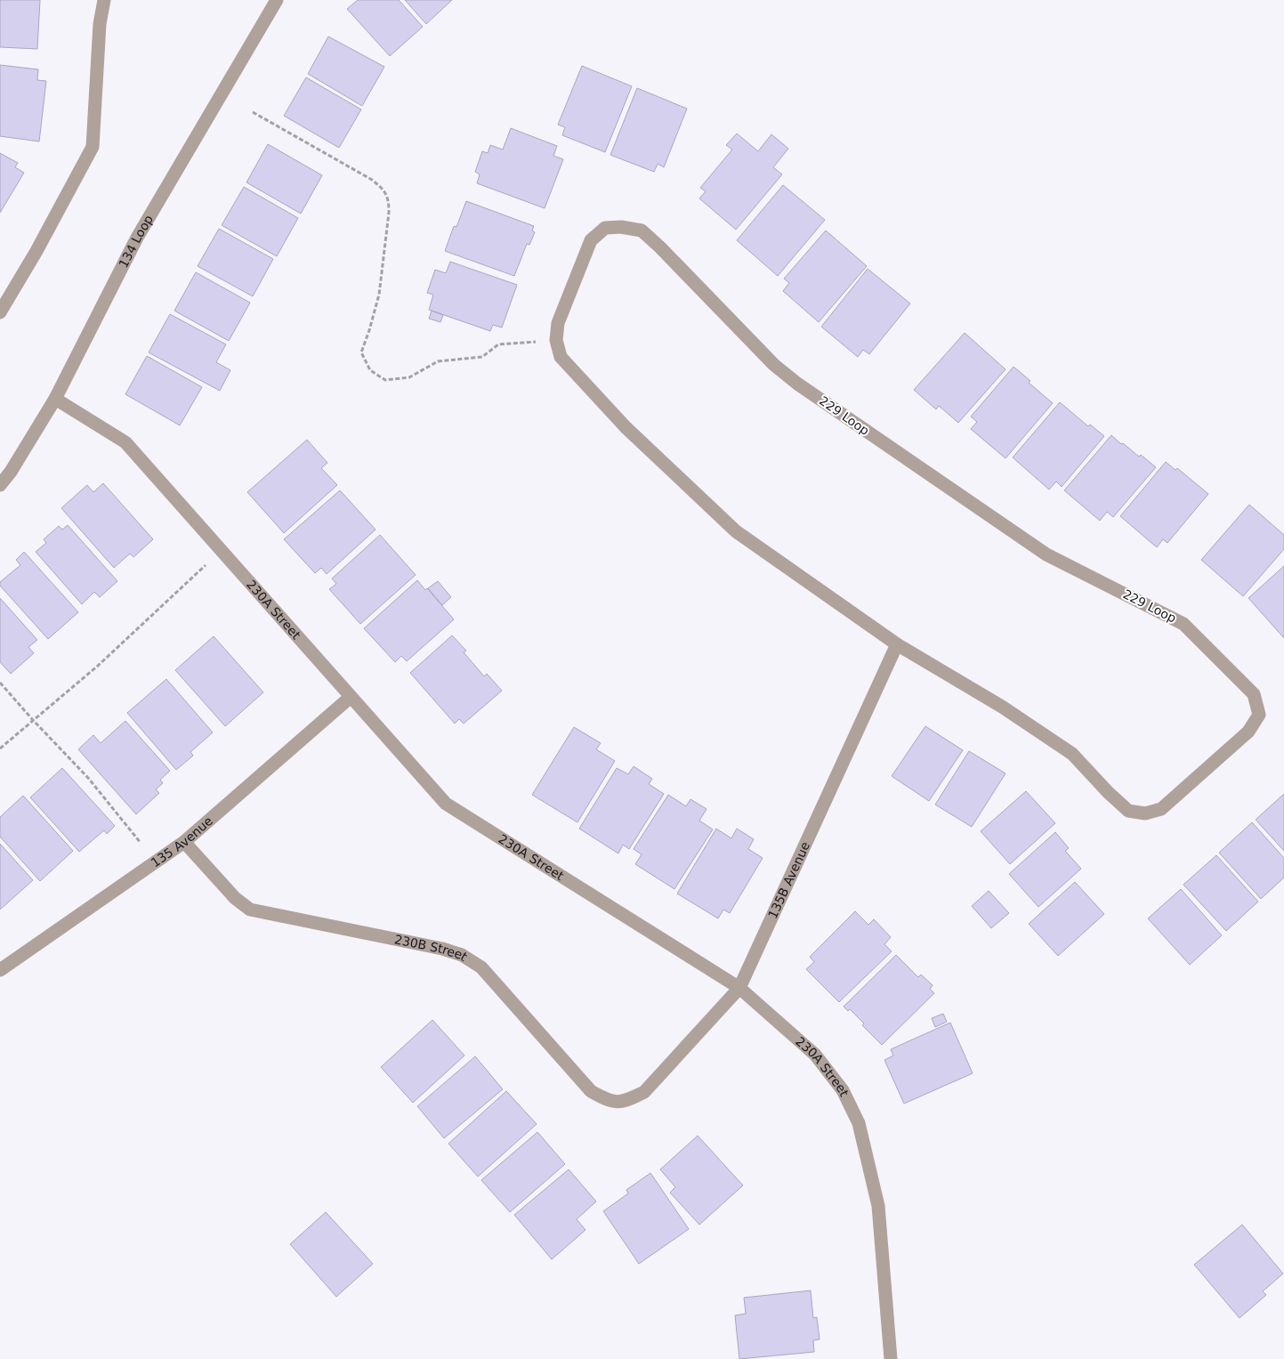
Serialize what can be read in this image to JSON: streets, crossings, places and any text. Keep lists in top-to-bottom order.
{
  "streets": {
    "street": [
      "134 Loop",
      "229 Loop",
      "230A Street",
      "135 Avenue",
      "135B Avenue",
      "230B Street"
    ]
  },
  "crossings": [
    ["134 Loop", "230A Street"],
    ["229 Loop", "135B Avenue"],
    ["230A Street", "135 Avenue"],
    ["230A Street", "135B Avenue"],
    ["135 Avenue", "230B Street"],
    ["135B Avenue", "230B Street"]
  ]
}
